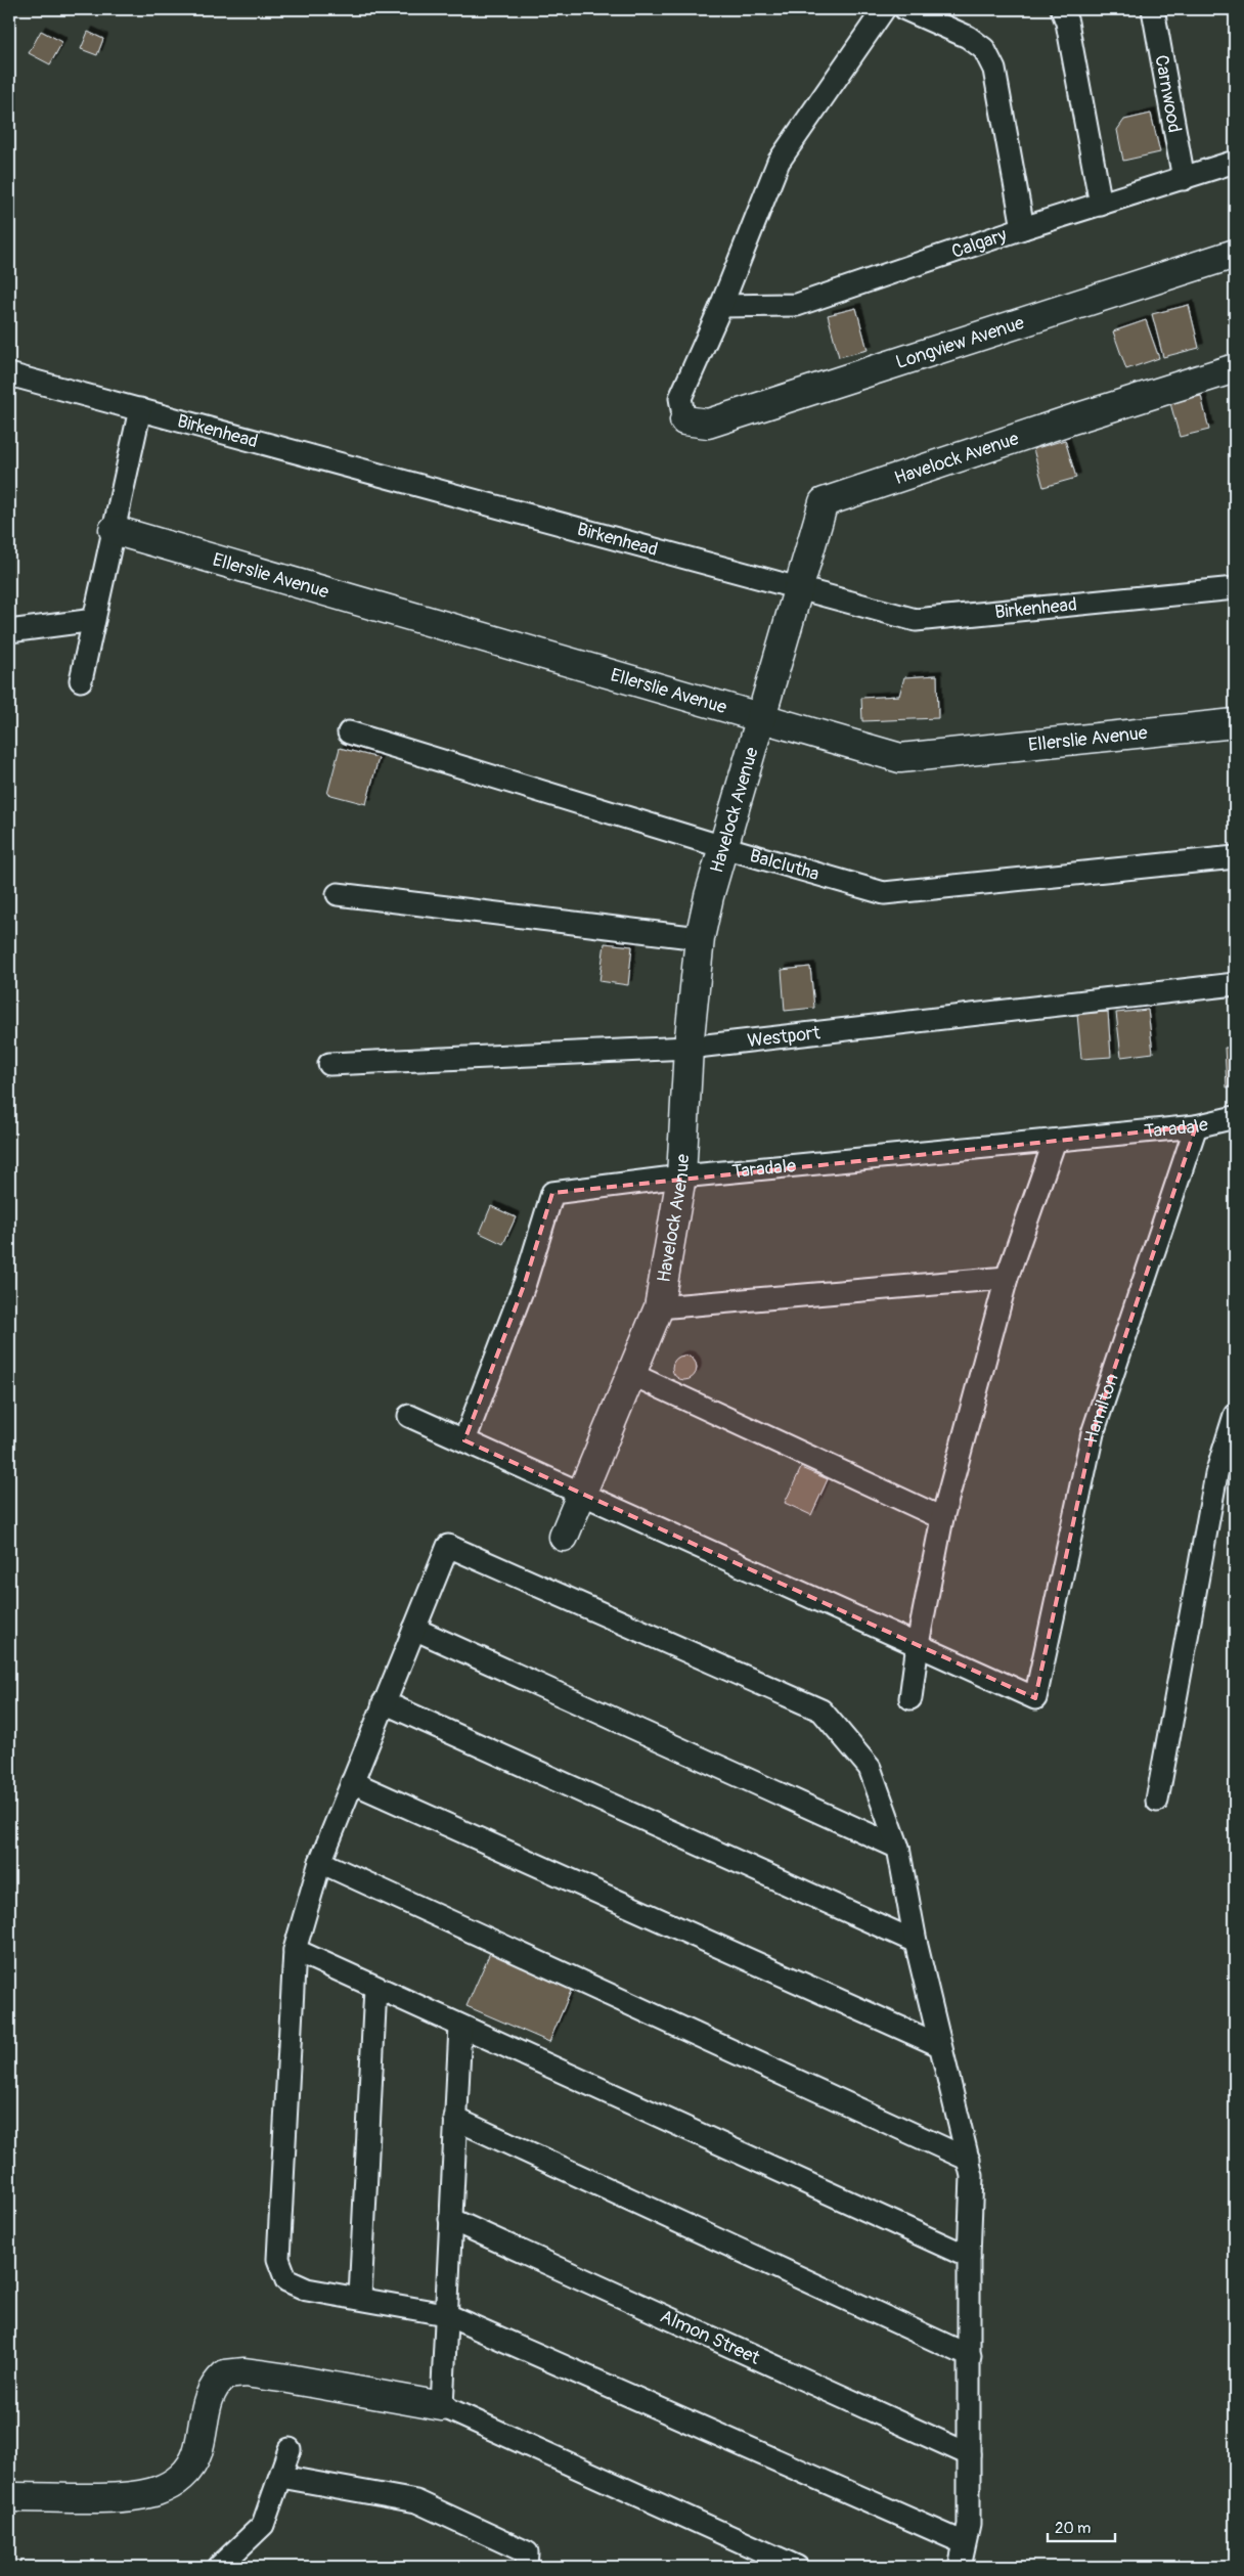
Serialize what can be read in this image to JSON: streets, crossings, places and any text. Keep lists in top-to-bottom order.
{
  "streets": {
    "street": [
      "Carnwood",
      "Calgary",
      "Longview Avenue",
      "Birkenhead",
      "Havelock Avenue",
      "Ellerslie Avenue",
      "Balclutha",
      "Westport",
      "Taradale",
      "Hamilton",
      "Almon Street"
    ]
  },
  "crossings": [
    ["Carnwood", "Calgary"],
    ["Birkenhead", "Havelock Avenue"],
    ["Havelock Avenue", "Ellerslie Avenue"],
    ["Havelock Avenue", "Balclutha"],
    ["Havelock Avenue", "Westport"],
    ["Havelock Avenue", "Taradale"],
    ["Taradale", "Hamilton"]
  ],
  "scale_bar": "20 m"
}
